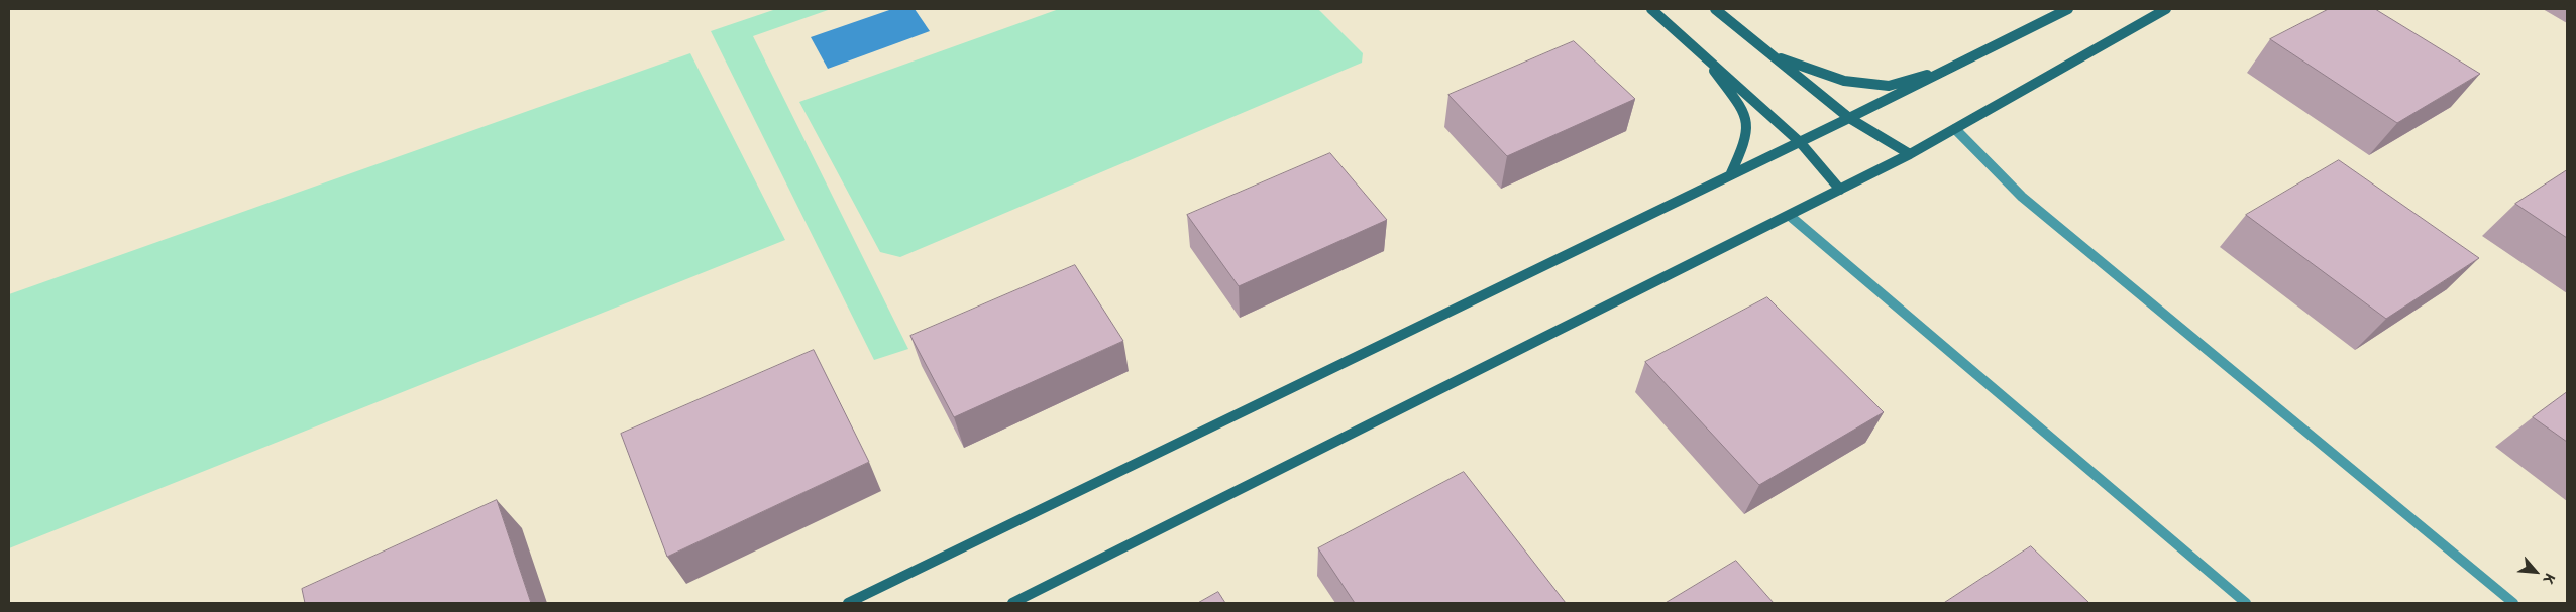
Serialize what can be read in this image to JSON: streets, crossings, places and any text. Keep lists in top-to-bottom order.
{
  "north": "bottom right"
}
